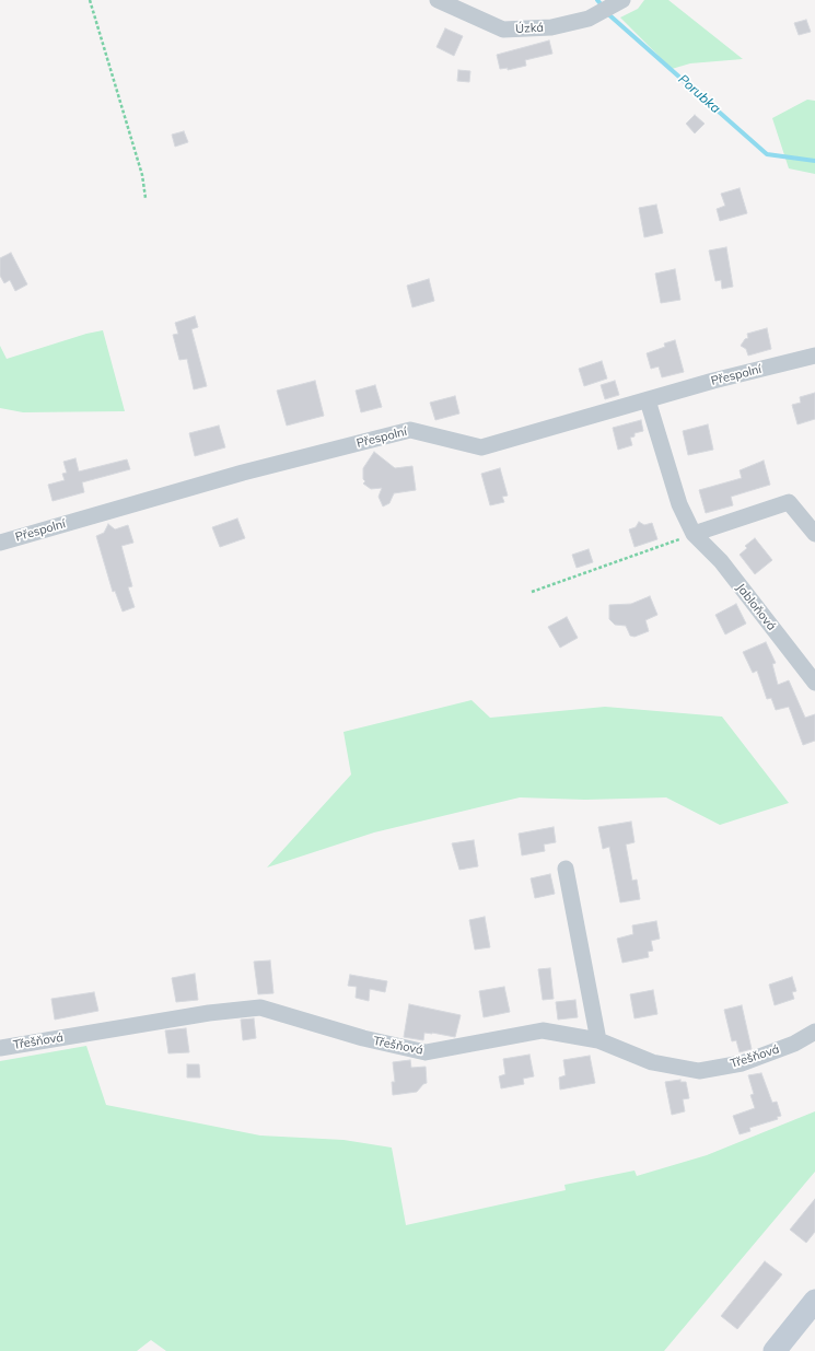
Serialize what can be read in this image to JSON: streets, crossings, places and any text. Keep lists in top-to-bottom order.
{
  "streets": {
    "street": [
      "Úzká",
      "Přespolní",
      "Jabloňová",
      "Třešňová"
    ]
  },
  "crossings": [
    ["Přespolní", "Jabloňová"]
  ],
  "water": ["Porubka"]
}
